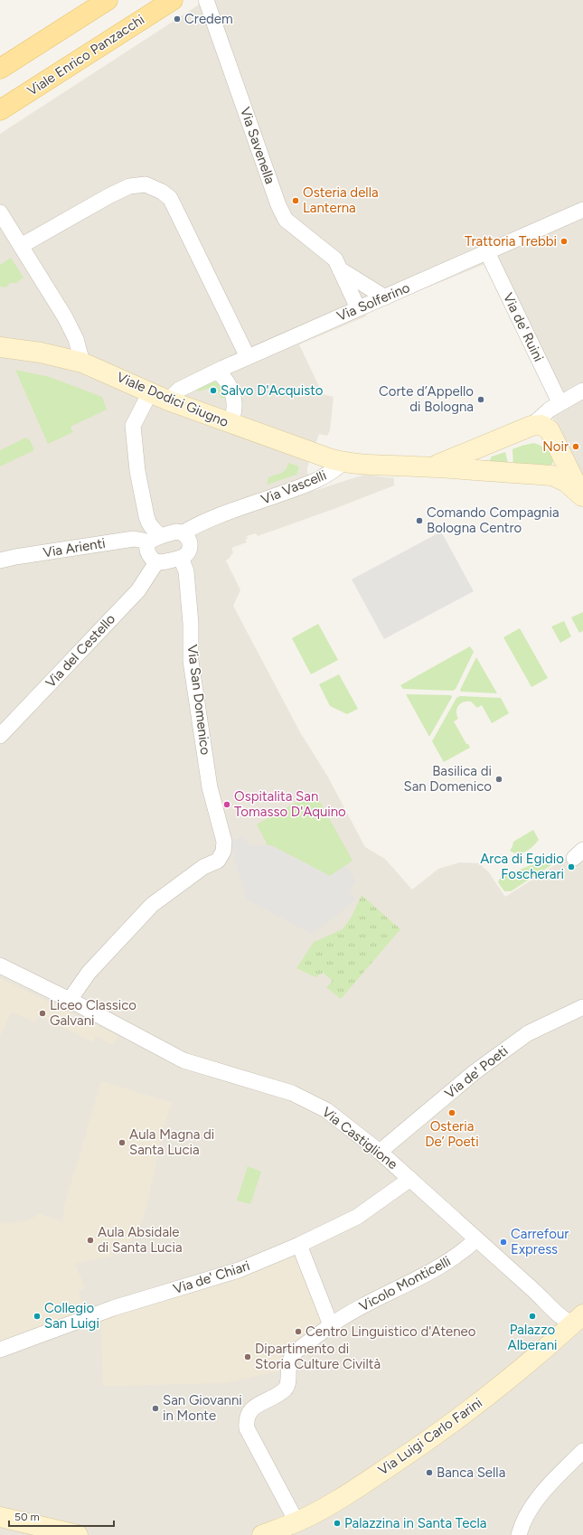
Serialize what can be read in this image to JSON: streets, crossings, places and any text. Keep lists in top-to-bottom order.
{
  "streets": {
    "main road": ["Viale Enrico Panzacchi"],
    "street": [
      "Via Savenella",
      "Via Solferino",
      "Via de' Ruini",
      "Viale Dodici Giugno",
      "Via Vascelli",
      "Via Arienti",
      "Via del Cestello",
      "Via San Domenico",
      "Via de' Poeti",
      "Via Castiglione",
      "Via de' Chiari",
      "Vicolo Monticelli",
      "Via Luigi Carlo Farini"
    ]
  },
  "crossings": [
    ["Via Savenella", "Via Solferino"],
    ["Via Solferino", "Via de' Ruini"],
    ["Via Solferino", "Viale Dodici Giugno"],
    ["Viale Dodici Giugno", "Via Vascelli"],
    ["Via Vascelli", "Via Arienti"],
    ["Via Vascelli", "Via del Cestello"],
    ["Via Vascelli", "Via San Domenico"],
    ["Via Arienti", "Via del Cestello"],
    ["Via Arienti", "Via San Domenico"],
    ["Via del Cestello", "Via San Domenico"],
    ["Via San Domenico", "Via Castiglione"],
    ["Via de' Poeti", "Via Castiglione"],
    ["Via Castiglione", "Via de' Chiari"],
    ["Via Castiglione", "Vicolo Monticelli"],
    ["Via Castiglione", "Via Luigi Carlo Farini"],
    ["Vicolo Monticelli", "Via Luigi Carlo Farini"]
  ],
  "places": [
    "Credem",
    "Osteria della Lanterna",
    "Trattoria Trebbi",
    "Salvo D'Acquisto",
    "Corte d’Appello di Bologna",
    "Noir",
    "Comando Compagnia Bologna Centro",
    "Basilica di San Domenico",
    "Ospitalita San Tomasso D'Aquino",
    "Arca di Egidio Foscherari",
    "Liceo Classico Galvani",
    "Osteria De’ Poeti",
    "Aula Magna di Santa Lucia",
    "Aula Absidale di Santa Lucia",
    "Carrefour Express",
    "Collegio San Luigi",
    "Palazzo Alberani",
    "Centro Linguistico d'Ateneo",
    "Dipartimento di Storia Culture Civiltà",
    "San Giovanni in Monte",
    "Banca Sella",
    "Palazzina in Santa Tecla"
  ],
  "scale_bar": "50 m"
}
